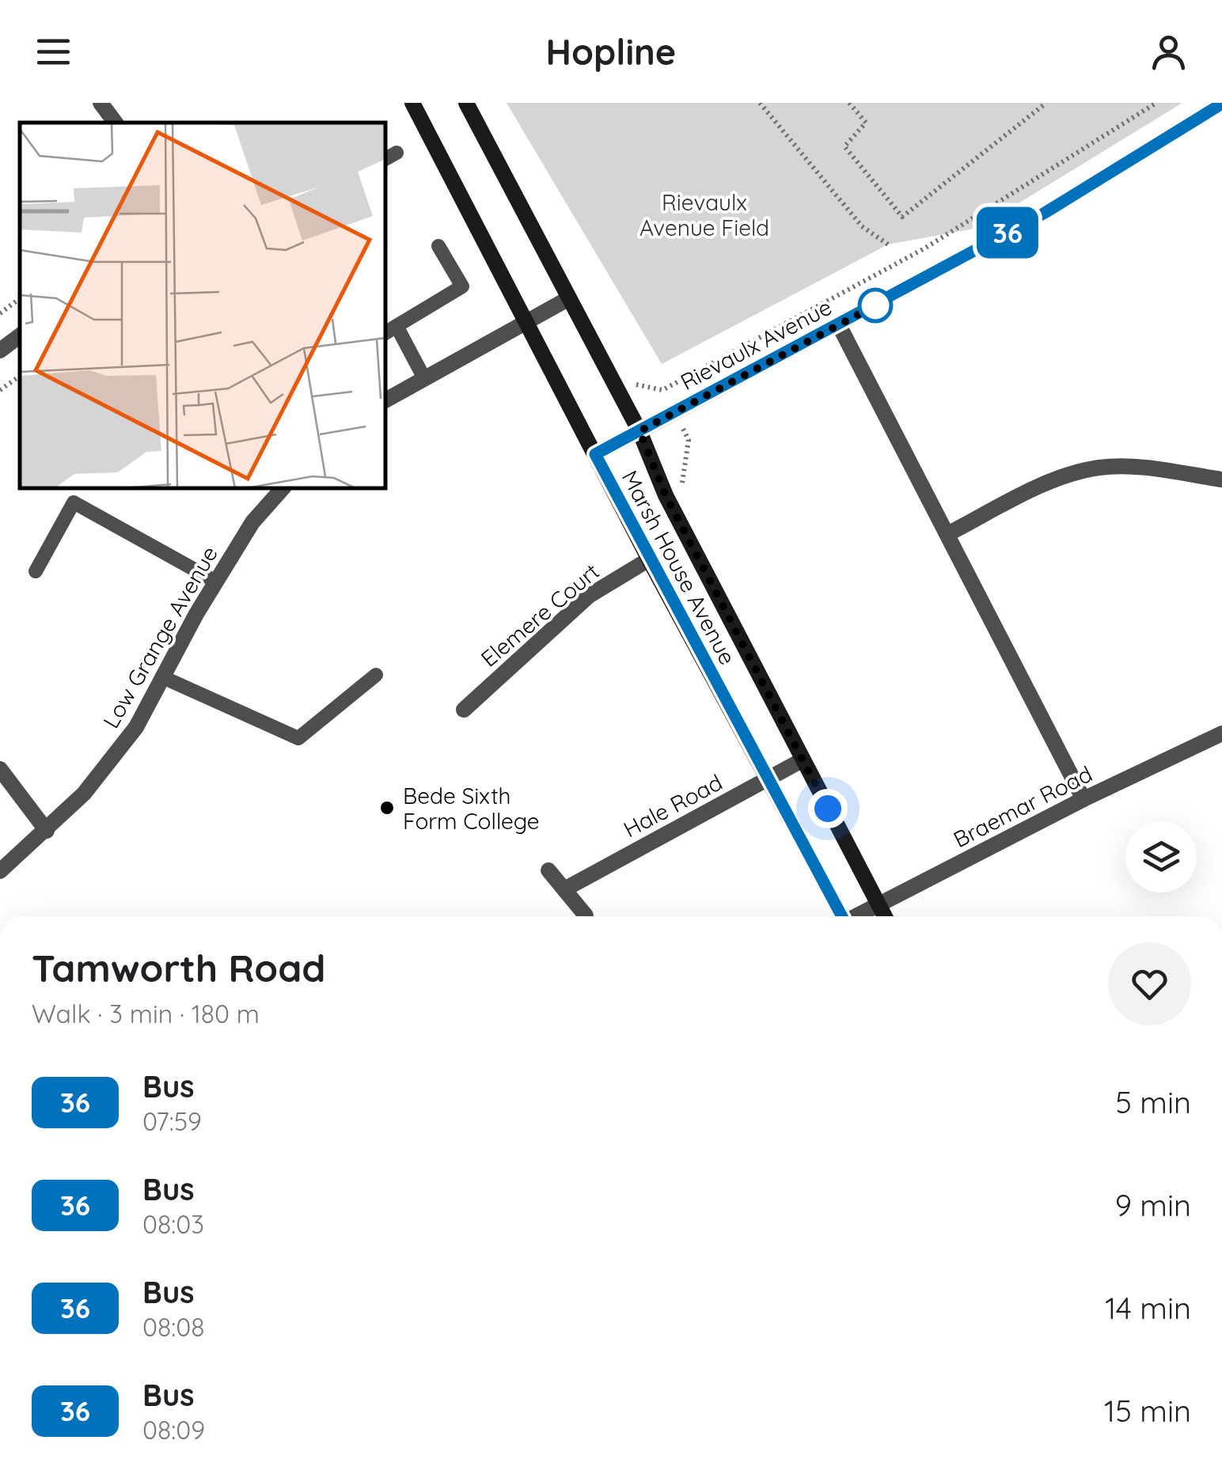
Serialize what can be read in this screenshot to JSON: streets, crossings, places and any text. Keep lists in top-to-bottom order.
{
  "streets": {
    "street": [
      "Rievaulx Avenue",
      "Marsh House Avenue",
      "Elemere Court",
      "Low Grange Avenue",
      "Hale Road",
      "Braemar Road"
    ]
  },
  "crossings": [
    ["Rievaulx Avenue", "Marsh House Avenue"],
    ["Marsh House Avenue", "Elemere Court"],
    ["Marsh House Avenue", "Hale Road"],
    ["Marsh House Avenue", "Braemar Road"]
  ],
  "parks": ["Rievaulx Avenue Field"],
  "places": ["Bede Sixth Form College"],
  "lines": ["bus line 36"],
  "page": {
    "header": "Hopline",
    "on_map": "36",
    "heading": ["Tamworth Road", "Walk · 3 min · 180 m"],
    "list": [
      {
        "mark": "36",
        "name": "Bus",
        "note": "07:59",
        "value": "5 min"
      },
      {
        "mark": "36",
        "name": "Bus",
        "note": "08:03",
        "value": "9 min"
      },
      {
        "mark": "36",
        "name": "Bus",
        "note": "08:08",
        "value": "14 min"
      },
      {
        "mark": "36",
        "name": "Bus",
        "note": "08:09",
        "value": "15 min"
      }
    ]
  }
}
